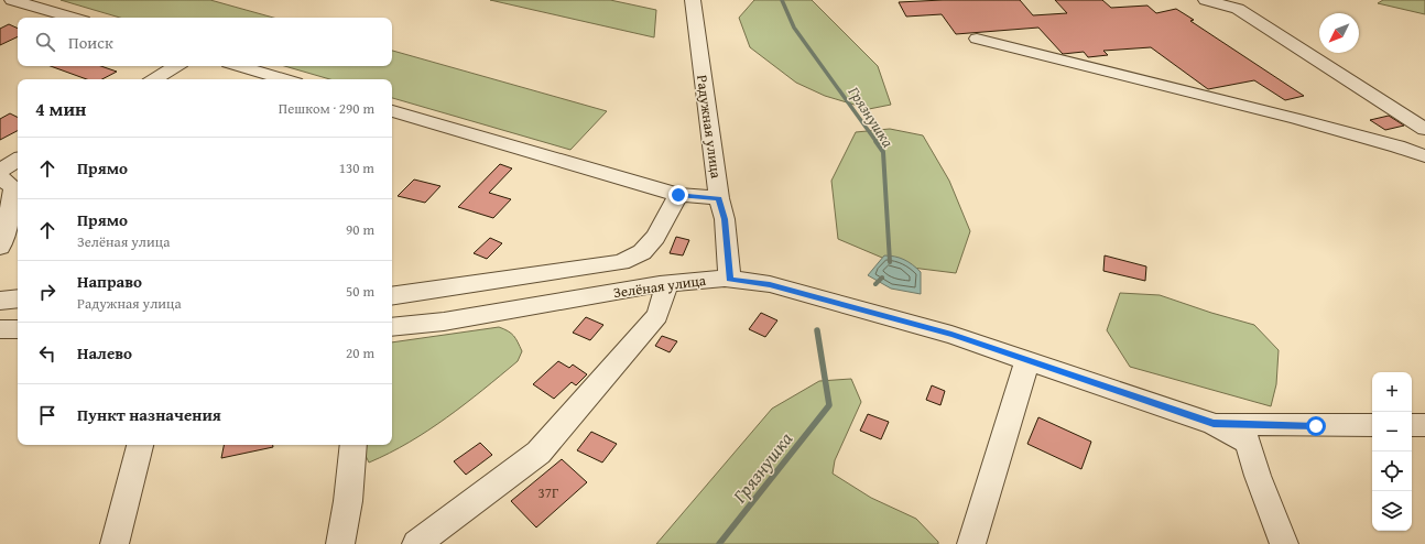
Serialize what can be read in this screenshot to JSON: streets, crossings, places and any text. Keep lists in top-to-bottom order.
{
  "streets": {
    "street": ["Радужная улица", "Зелёная улица"]
  },
  "crossings": [
    ["Радужная улица", "Зелёная улица"]
  ],
  "water": ["Грязнушка"],
  "house_numbers": ["37Г"],
  "north": "bottom left",
  "page": {
    "search": "Поиск",
    "heading": ["4 мин", "Пешком · 290 m"],
    "list": [
      ["Прямо", "130 m"],
      ["Прямо", "Зелёная улица", "90 m"],
      ["Направо", "Радужная улица", "50 m"],
      ["Налево", "20 m"],
      "Пункт назначения"
    ],
    "map_buttons": ["+", "−"]
  }
}
